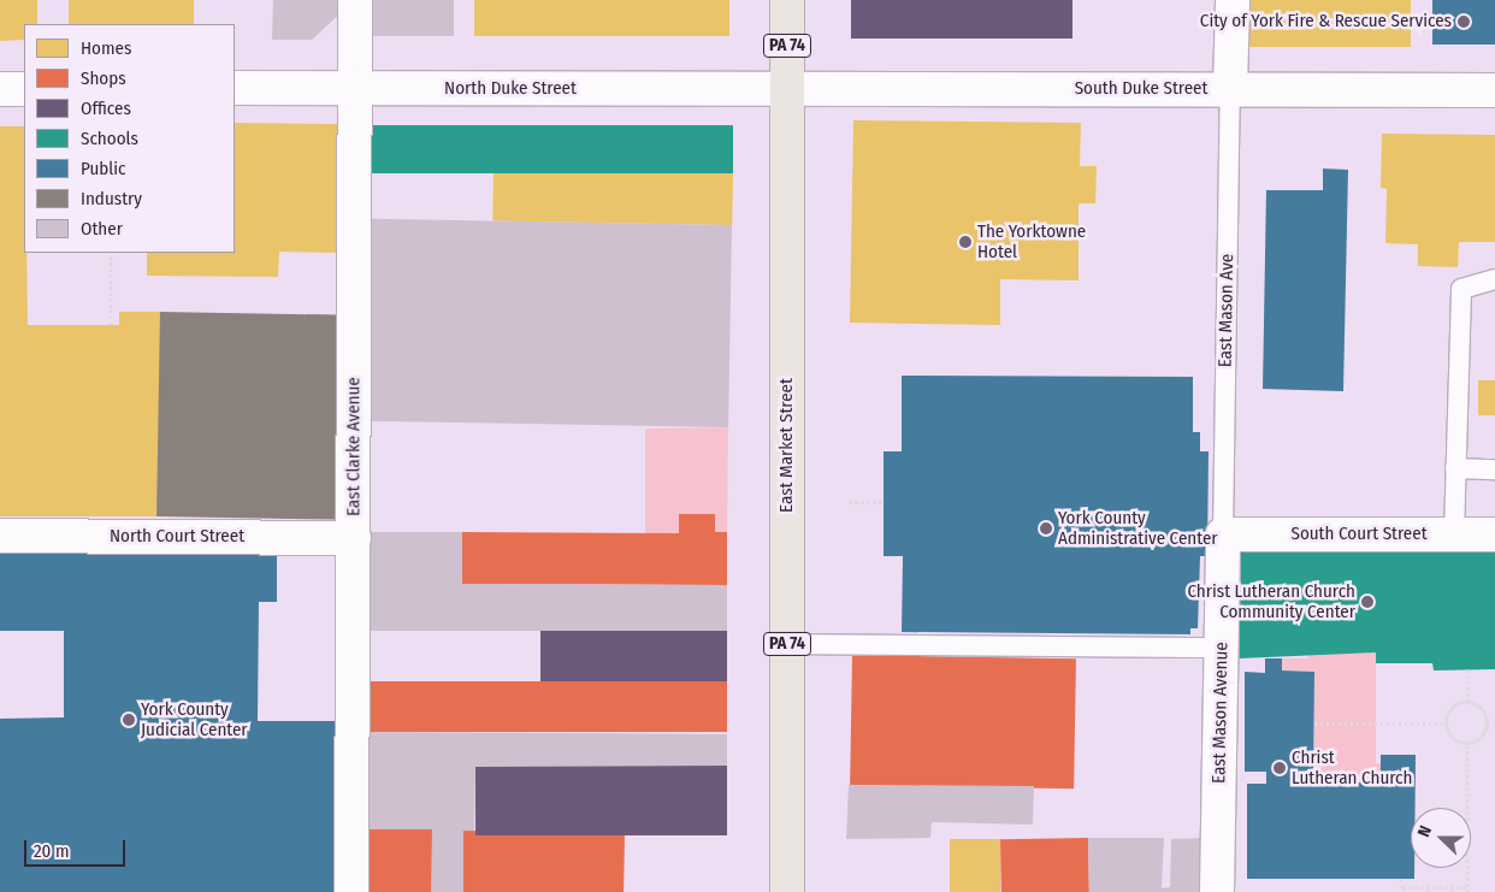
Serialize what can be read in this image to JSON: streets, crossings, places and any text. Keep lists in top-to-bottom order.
{
  "streets": {
    "main road": ["PA 74", "East Market Street"],
    "street": [
      "North Duke Street",
      "South Duke Street",
      "East Clarke Avenue",
      "South Court Street",
      "North Court Street",
      "East Mason Avenue"
    ],
    "lane": ["East Mason Ave"]
  },
  "crossings": [
    ["North Duke Street", "South Duke Street"],
    ["North Duke Street", "East Market Street"],
    ["North Duke Street", "East Clarke Avenue"],
    ["South Duke Street", "East Mason Ave"],
    ["South Duke Street", "East Market Street"],
    ["East Mason Ave", "South Court Street"],
    ["East Mason Ave", "East Mason Avenue"],
    ["East Clarke Avenue", "North Court Street"],
    ["South Court Street", "East Mason Avenue"]
  ],
  "places": [
    "City of York Fire & Rescue Services",
    "The Yorktowne Hotel",
    "York County Administrative Center",
    "Christ Lutheran Church Community Center",
    "York County Judicial Center",
    "Christ Lutheran Church"
  ],
  "legend": [
    "Homes",
    "Shops",
    "Offices",
    "Schools",
    "Public",
    "Industry",
    "Other"
  ],
  "scale_bar": "20 m",
  "north": "left"
}
